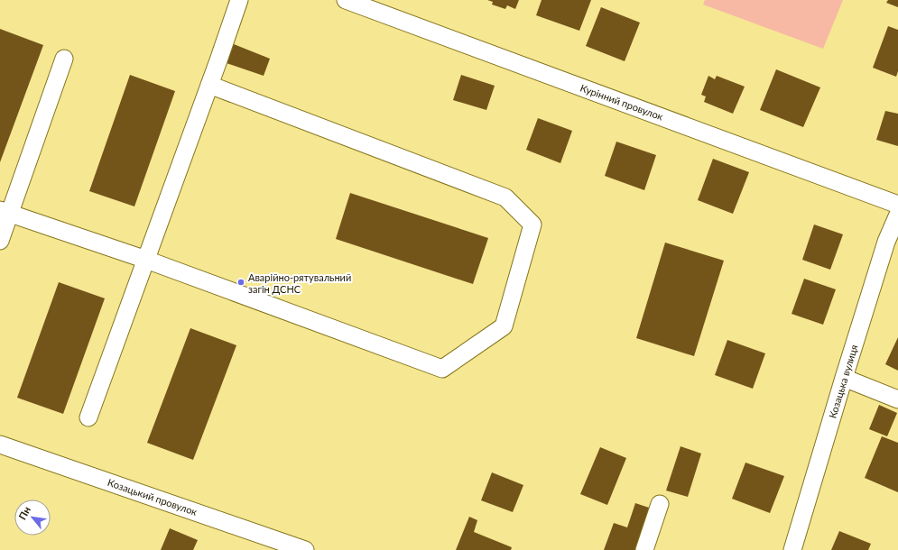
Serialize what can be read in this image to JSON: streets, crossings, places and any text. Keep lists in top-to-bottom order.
{
  "streets": {
    "street": ["Курінний провулок", "Козацька вулиця", "Козацький провулок"]
  },
  "places": ["Аварійно-рятувальний загін ДСНС"],
  "north": "top left"
}
